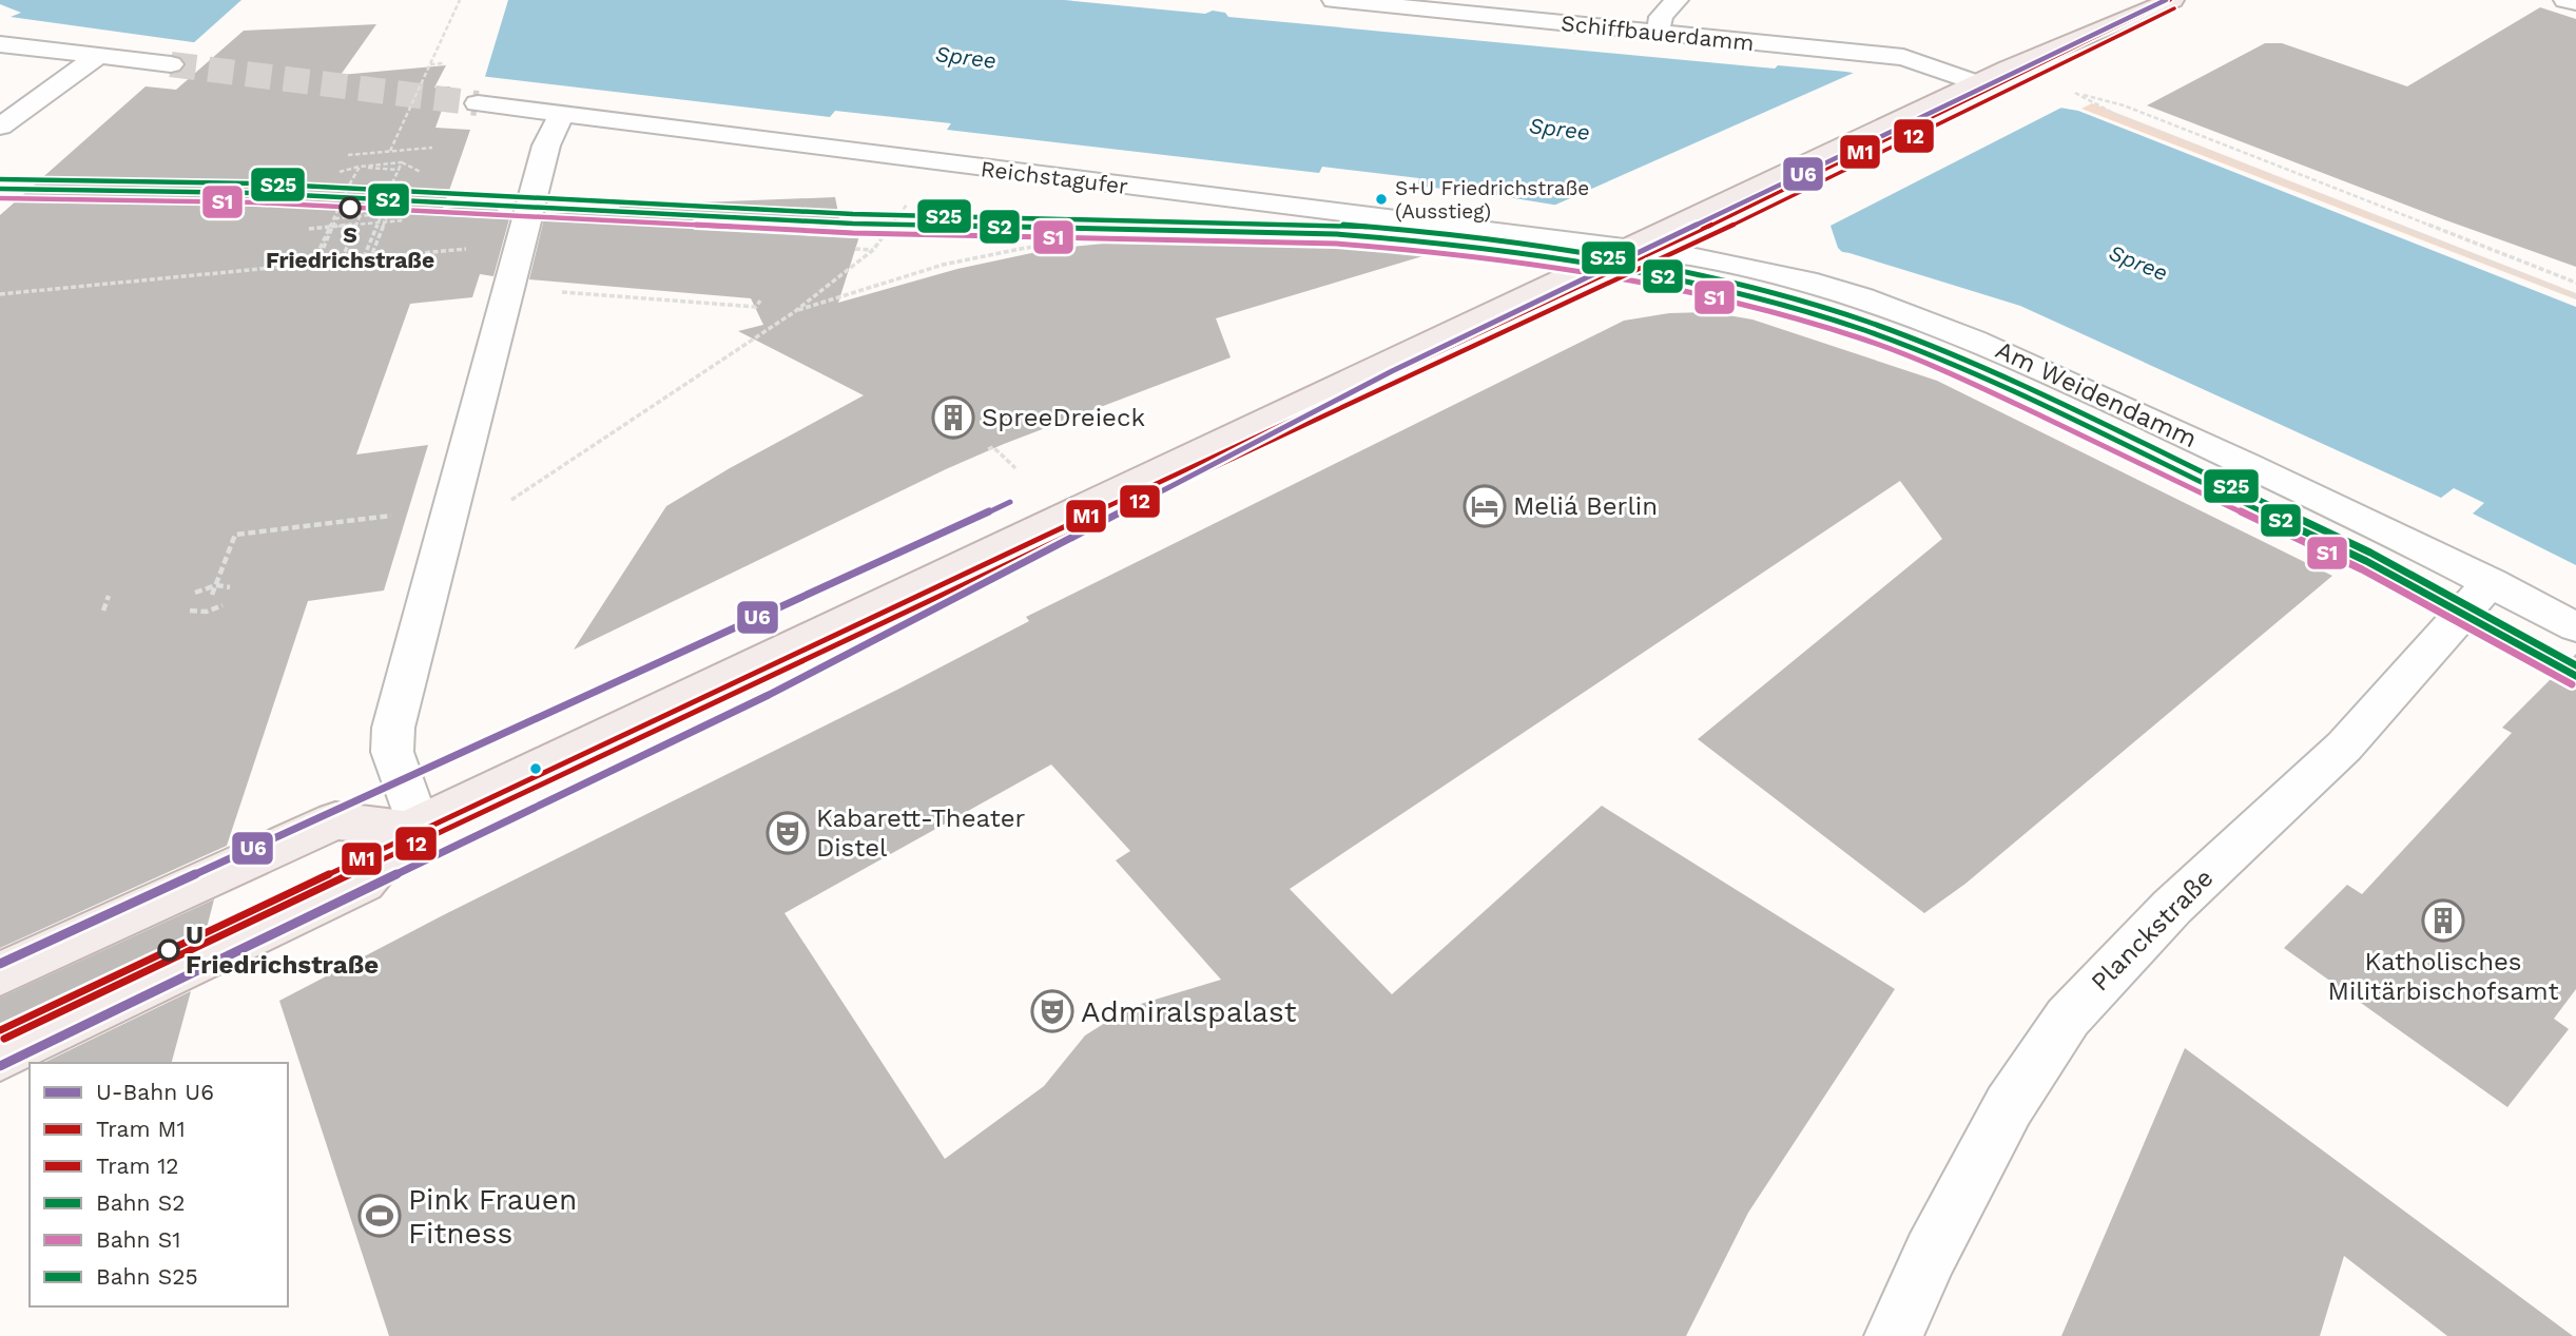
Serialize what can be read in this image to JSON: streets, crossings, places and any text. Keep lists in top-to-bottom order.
{
  "streets": {
    "street": [
      "Schiffbauerdamm",
      "Reichstagufer",
      "Am Weidendamm",
      "Planckstraße"
    ]
  },
  "crossings": [
    ["Reichstagufer", "Am Weidendamm"],
    ["Am Weidendamm", "Planckstraße"]
  ],
  "water": ["Spree"],
  "places": {
    "other": ["S+U Friedrichstraße (Ausstieg)", "S Friedrichstraße", "U Friedrichstraße"],
    "building": ["SpreeDreieck", "Katholisches Militärbischofsamt"],
    "hotel": ["Meliá Berlin"],
    "theatre": ["Kabarett-Theater Distel", "Admiralspalast"],
    "sports": ["Pink Frauen Fitness"]
  },
  "lines": [
    "metro line U6",
    "tram line M1",
    "tram line 12",
    "rail line S25",
    "rail line S2",
    "rail line S1"
  ],
  "legend": [
    "U-Bahn U6",
    "Tram M1",
    "Tram 12",
    "Bahn S2",
    "Bahn S1",
    "Bahn S25"
  ]
}
